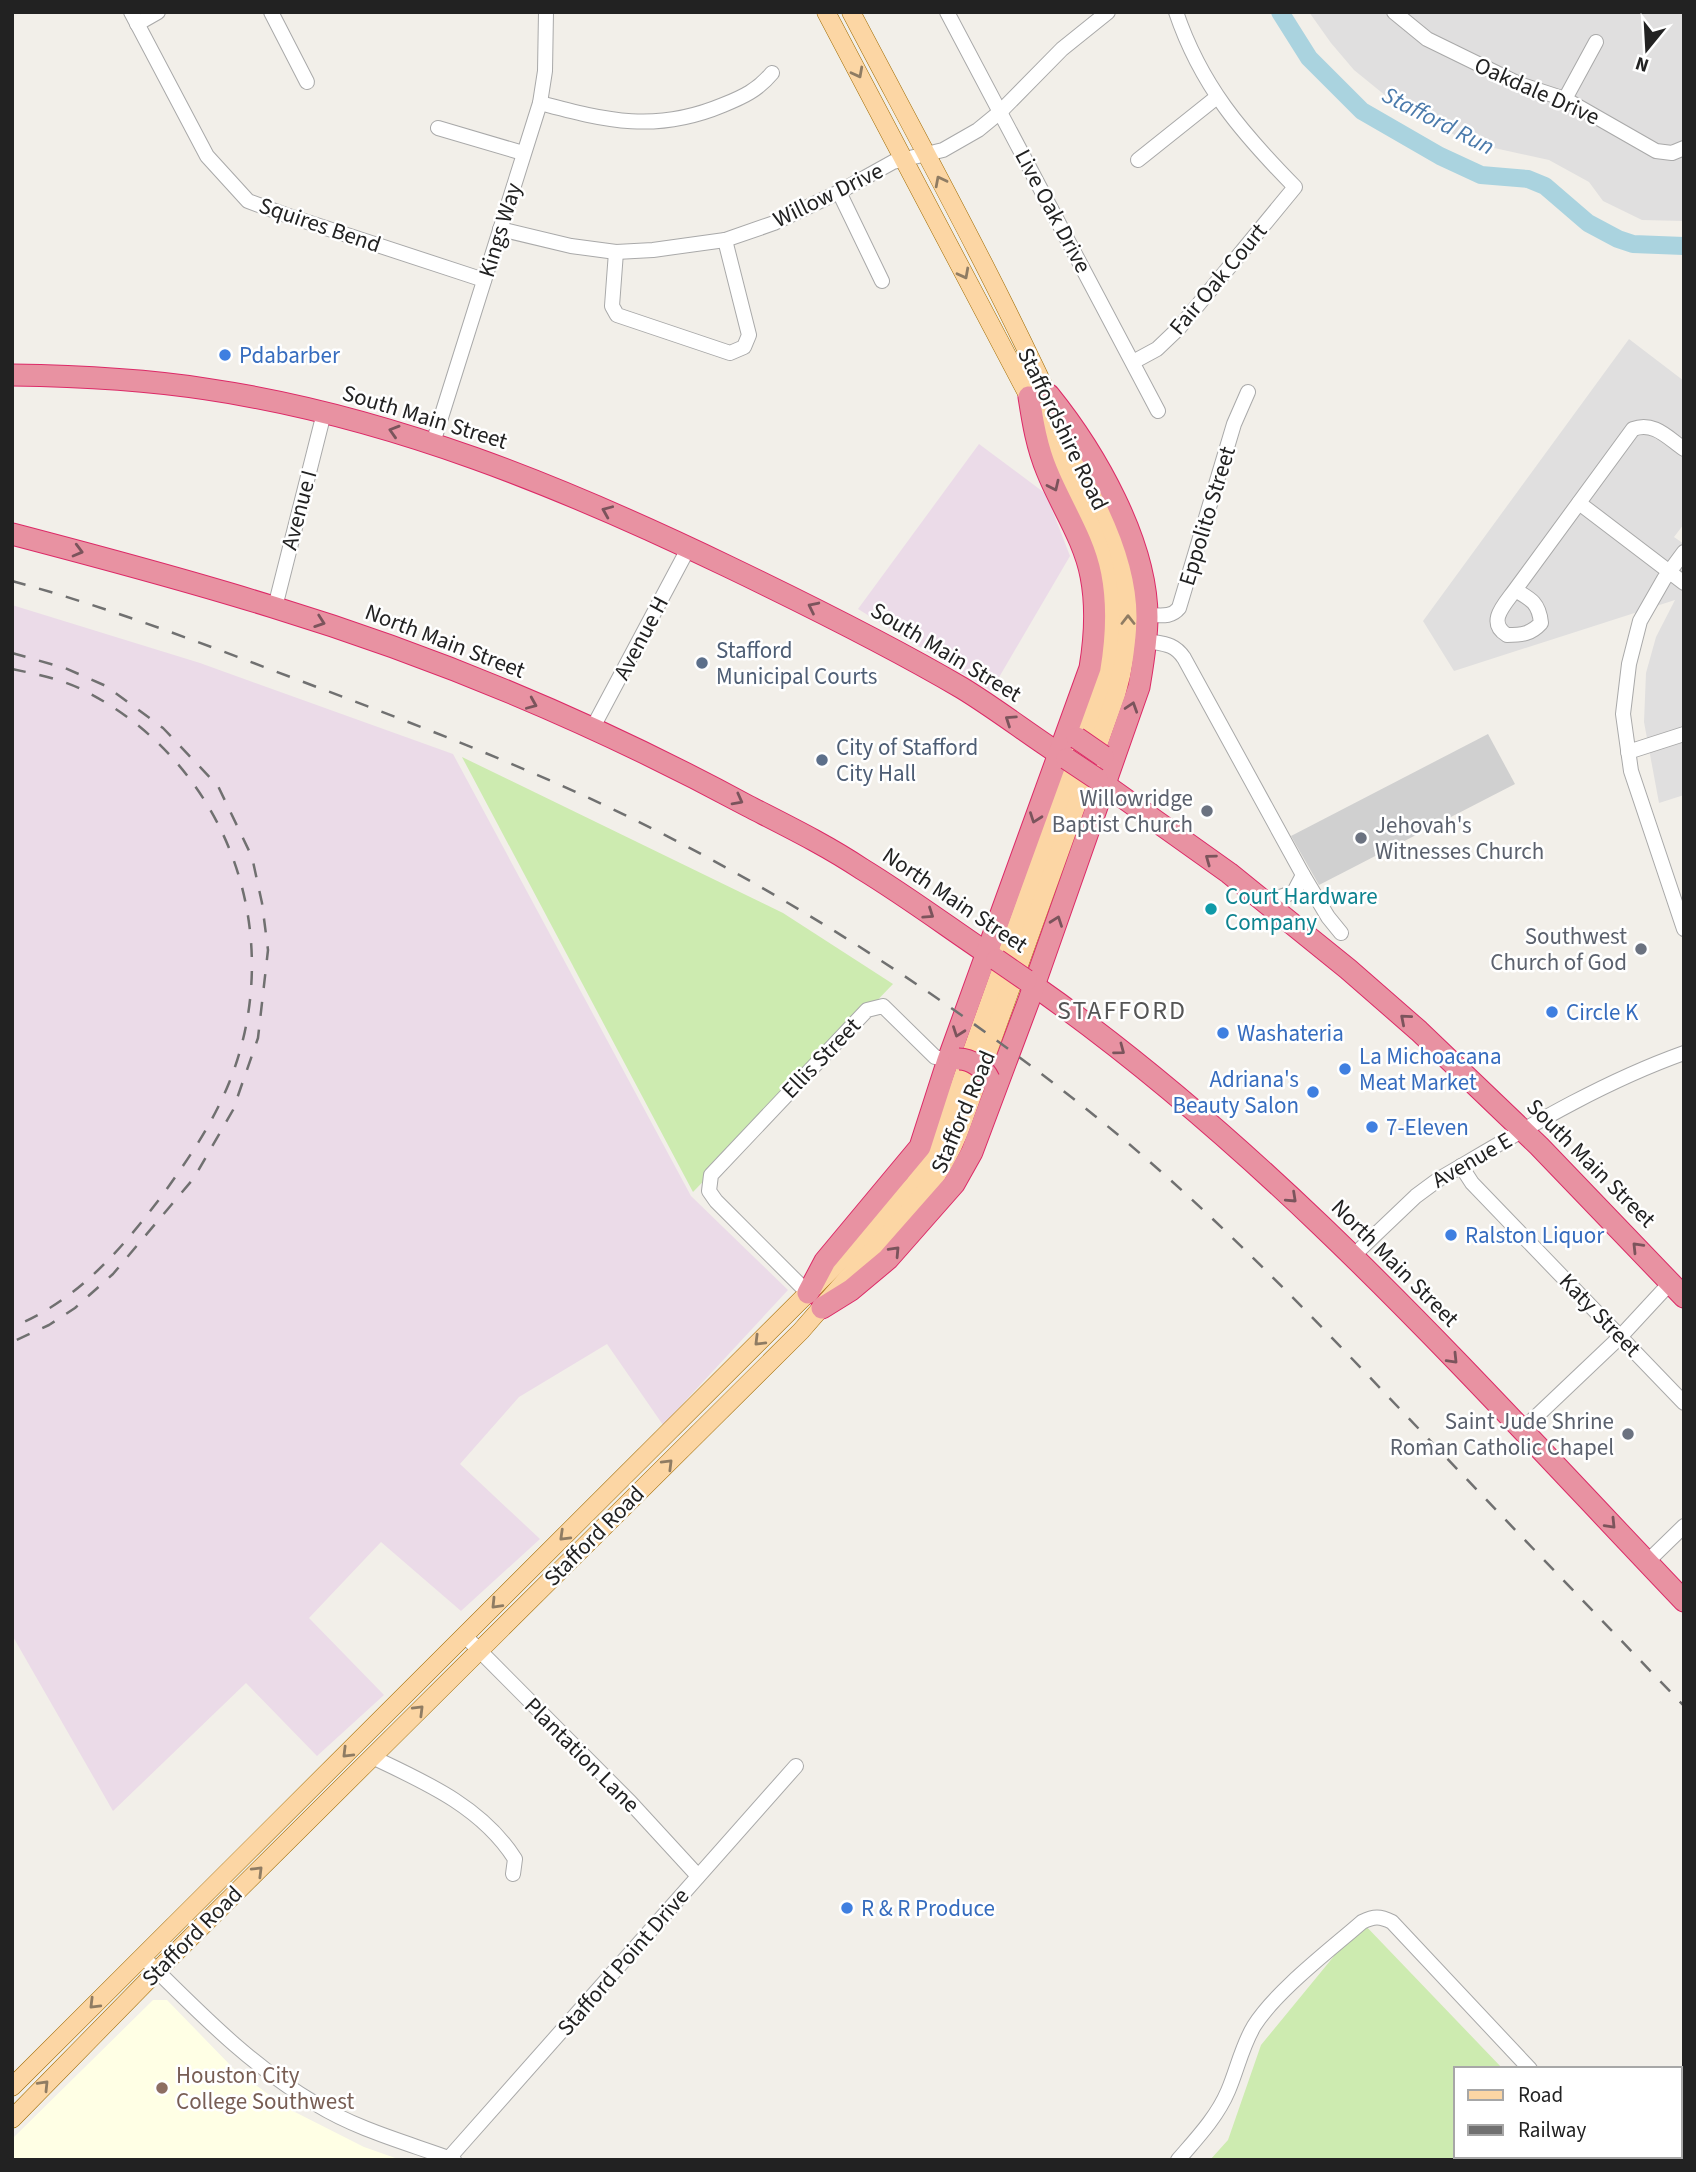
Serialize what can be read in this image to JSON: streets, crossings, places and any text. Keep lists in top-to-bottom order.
{
  "streets": {
    "highway": ["South Main Street", "North Main Street"],
    "main road": ["Staffordshire Road", "Stafford Road"],
    "street": [
      "Oakdale Drive",
      "Willow Drive",
      "Live Oak Drive",
      "Squires Bend",
      "Kings Way",
      "Fair Oak Court",
      "Avenue I",
      "Eppolito Street",
      "Avenue H",
      "Ellis Street",
      "Avenue E",
      "Katy Street",
      "Plantation Lane",
      "Stafford Point Drive"
    ]
  },
  "crossings": [
    ["Willow Drive", "Live Oak Drive"],
    ["Willow Drive", "Kings Way"],
    ["Willow Drive", "Staffordshire Road"],
    ["Live Oak Drive", "Fair Oak Court"],
    ["Squires Bend", "Kings Way"],
    ["Kings Way", "South Main Street"],
    ["South Main Street", "Avenue I"],
    ["South Main Street", "Avenue H"],
    ["South Main Street", "Avenue E"],
    ["Staffordshire Road", "Stafford Road"],
    ["Avenue I", "North Main Street"],
    ["Avenue H", "North Main Street"],
    ["North Main Street", "Avenue E"],
    ["Ellis Street", "Stafford Road"],
    ["Stafford Road", "Plantation Lane"],
    ["Avenue E", "Katy Street"],
    ["Plantation Lane", "Stafford Point Drive"]
  ],
  "one_way": ["South Main Street", "North Main Street"],
  "districts": ["STAFFORD"],
  "water": ["Stafford Run"],
  "places": [
    "Pdabarber",
    "Stafford Municipal Courts",
    "City of Stafford City Hall",
    "Willowridge Baptist Church",
    "Jehovah's Witnesses Church",
    "Court Hardware Company",
    "Southwest Church of God",
    "Circle K",
    "Washateria",
    "La Michoacana Meat Market",
    "Adriana's Beauty Salon",
    "7-Eleven",
    "Ralston Liquor",
    "Saint Jude Shrine Roman Catholic Chapel",
    "R & R Produce",
    "Houston City College Southwest"
  ],
  "legend": ["Road", "Railway"],
  "north": "bottom"
}
